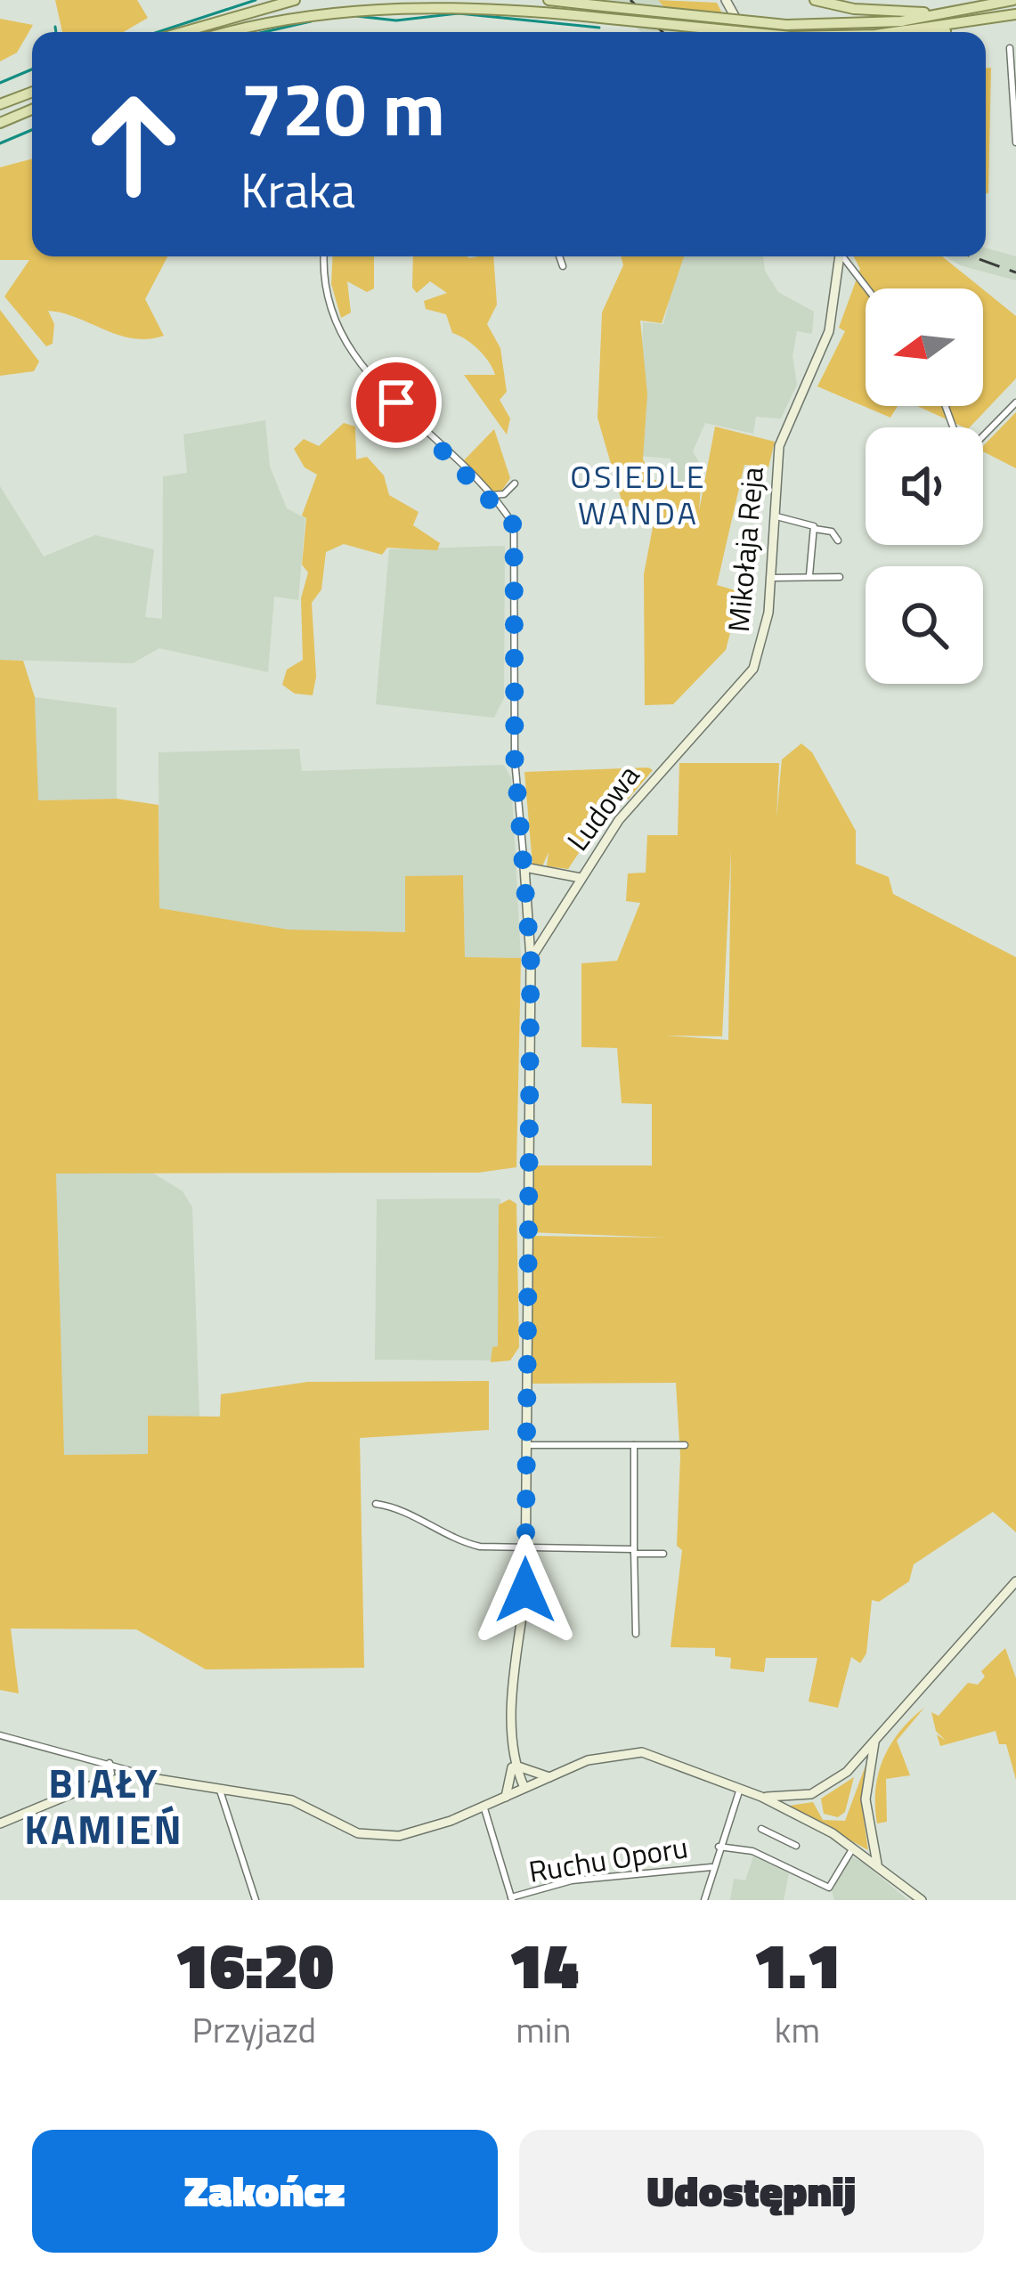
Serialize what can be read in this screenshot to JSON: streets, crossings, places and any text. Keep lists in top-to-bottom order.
{
  "streets": {
    "street": ["Mikołaja Reja", "Ludowa", "Ruchu Oporu"]
  },
  "crossings": [
    ["Mikołaja Reja", "Ludowa"]
  ],
  "districts": ["OSIEDLE WANDA", "BIAŁY KAMIEŃ"],
  "north": "left",
  "page": {
    "turn": ["720 m", "Kraka"],
    "eta": [
      "16:20",
      "Przyjazd",
      "14",
      "min",
      "1.1",
      "km"
    ],
    "buttons": ["Zakończ", "Udostępnij"]
  }
}
